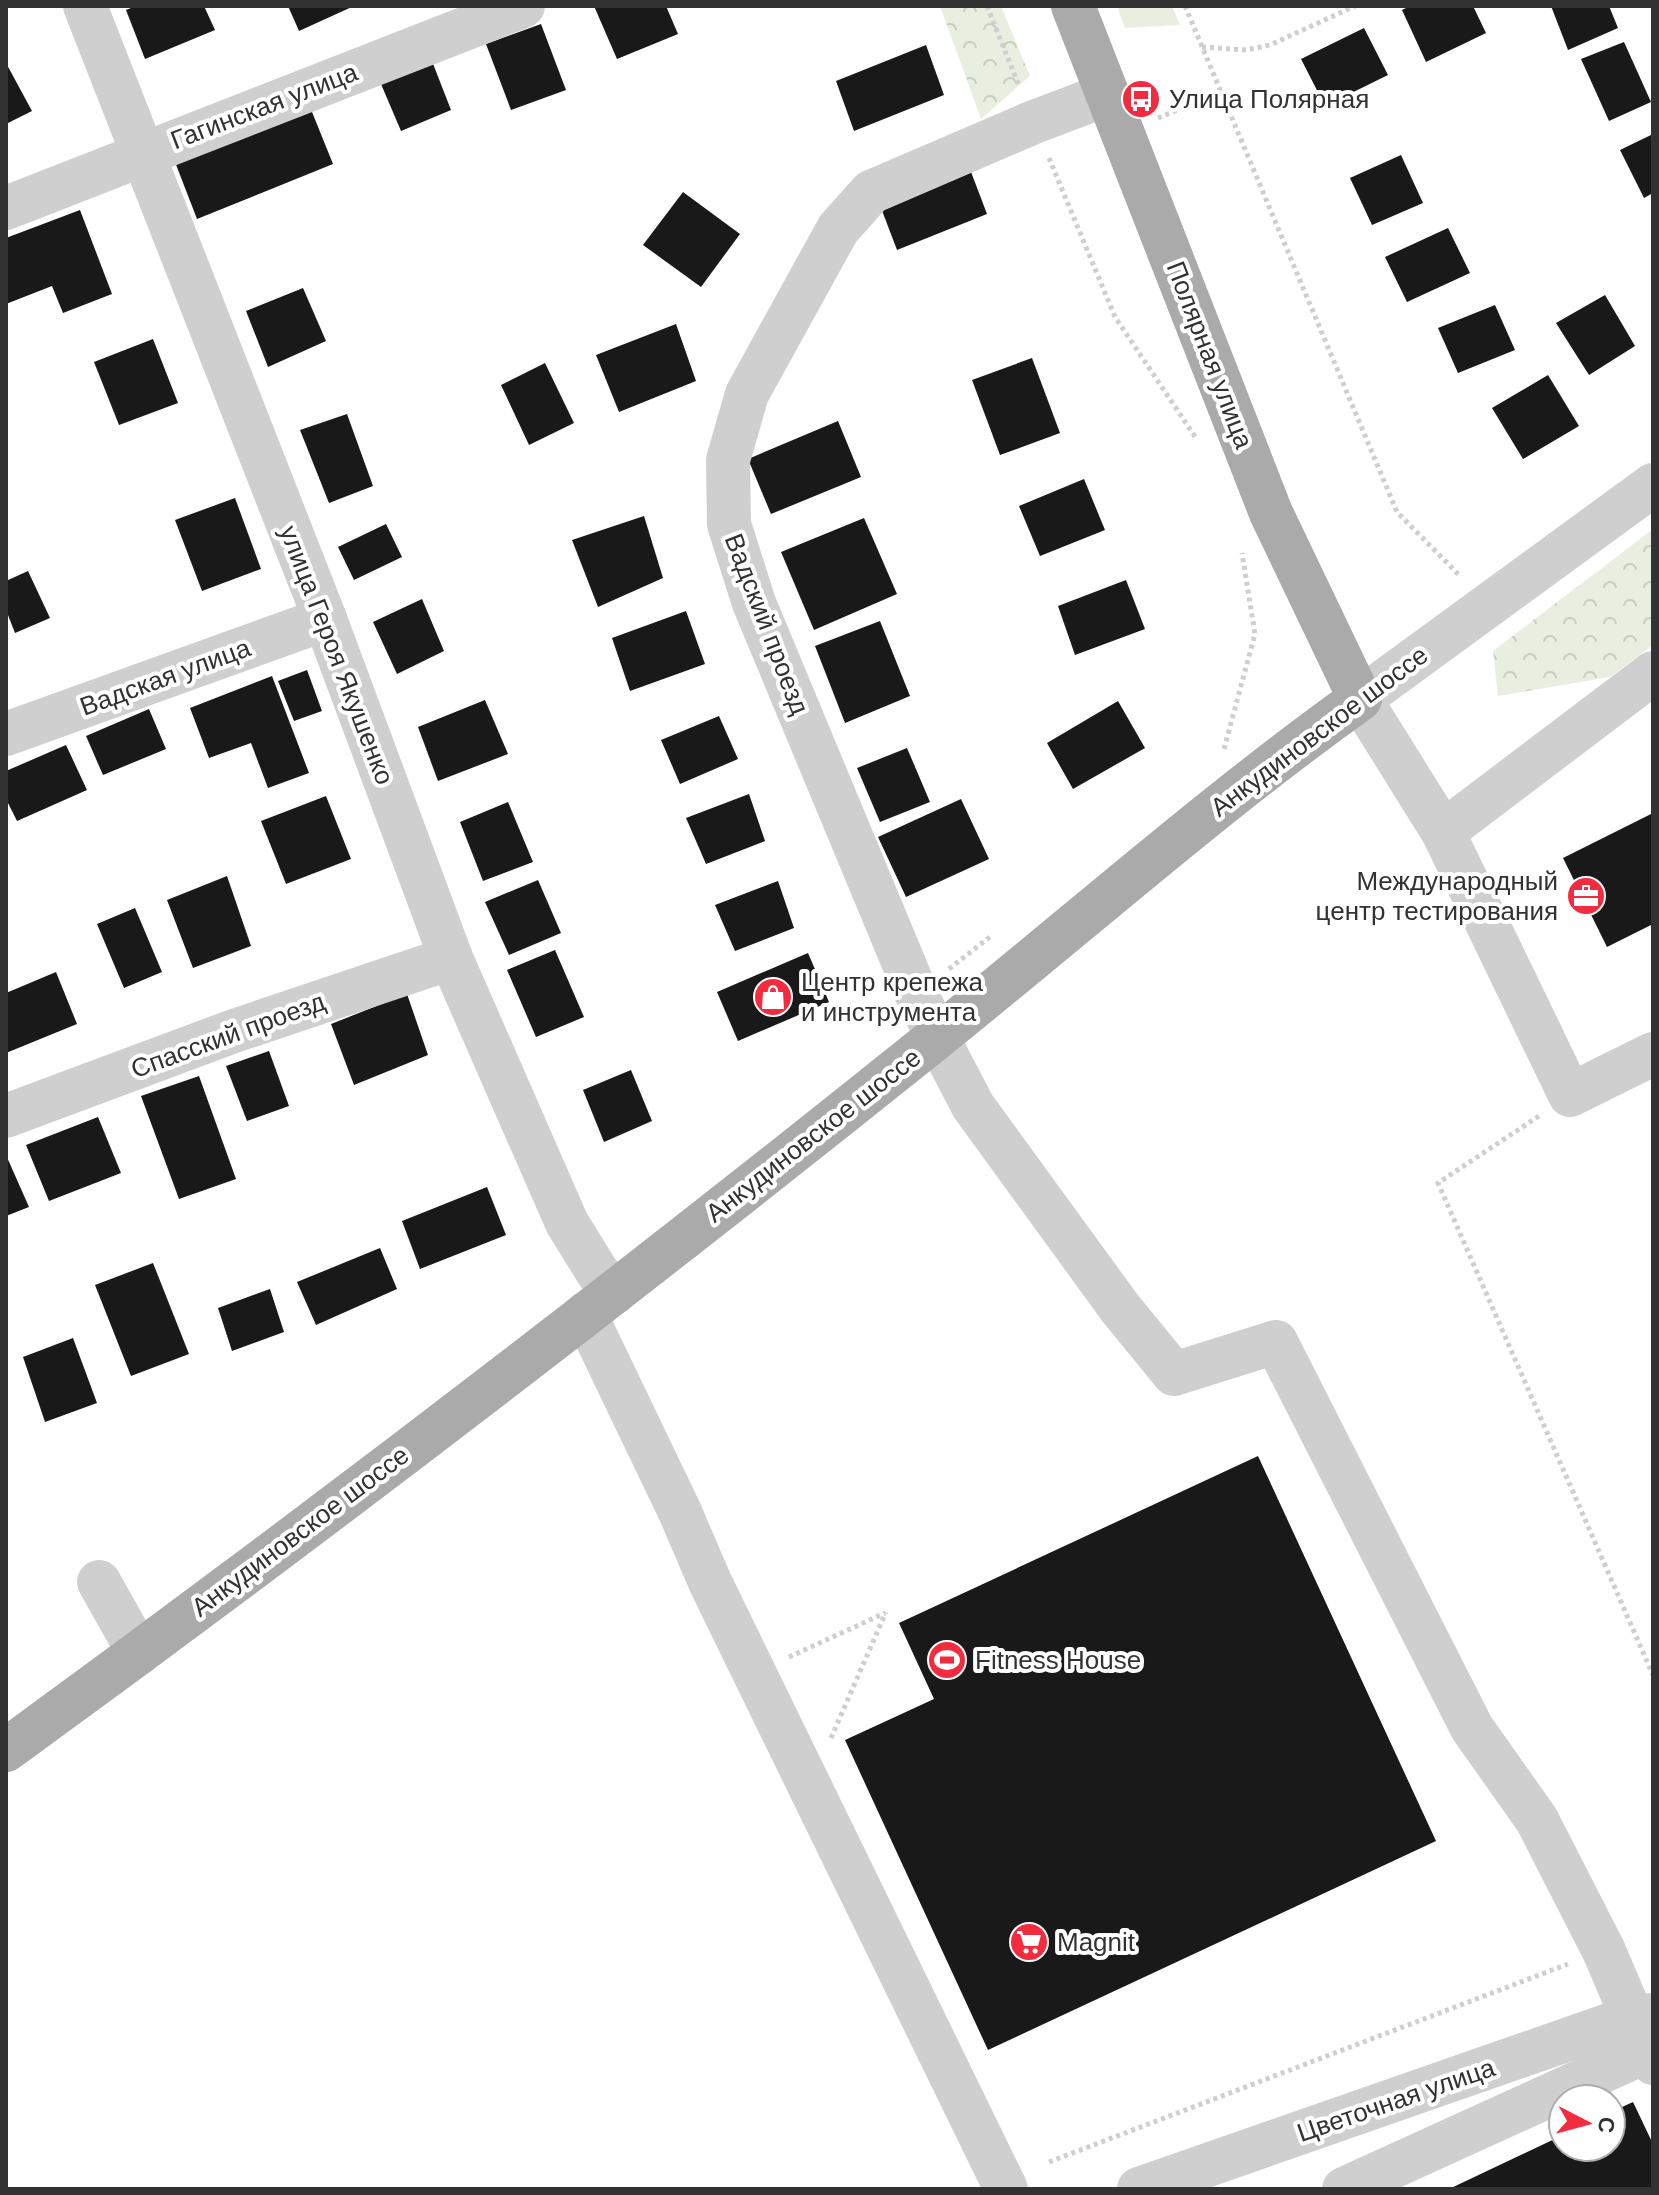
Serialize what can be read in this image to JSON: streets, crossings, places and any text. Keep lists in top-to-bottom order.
{
  "streets": {
    "main road": ["Полярная улица", "Анкудиновское шоссе"],
    "street": [
      "Гагинская улица",
      "Вадский проезд",
      "улица Героя Якушенко",
      "Вадская улица",
      "Спасский проезд",
      "Цветочная улица"
    ]
  },
  "crossings": [
    ["Гагинская улица", "улица Героя Якушенко"],
    ["Полярная улица", "Вадский проезд"],
    ["Полярная улица", "Анкудиновское шоссе"],
    ["Вадский проезд", "Анкудиновское шоссе"],
    ["улица Героя Якушенко", "Вадская улица"],
    ["улица Героя Якушенко", "Анкудиновское шоссе"],
    ["улица Героя Якушенко", "Спасский проезд"]
  ],
  "places": {
    "bus stop": ["Улица Полярная"],
    "office": ["Международный центр тестирования"],
    "shop": ["Центр крепежа и инструмента"],
    "sports": ["Fitness House"],
    "supermarket": ["Magnit"]
  },
  "north": "right"
}
